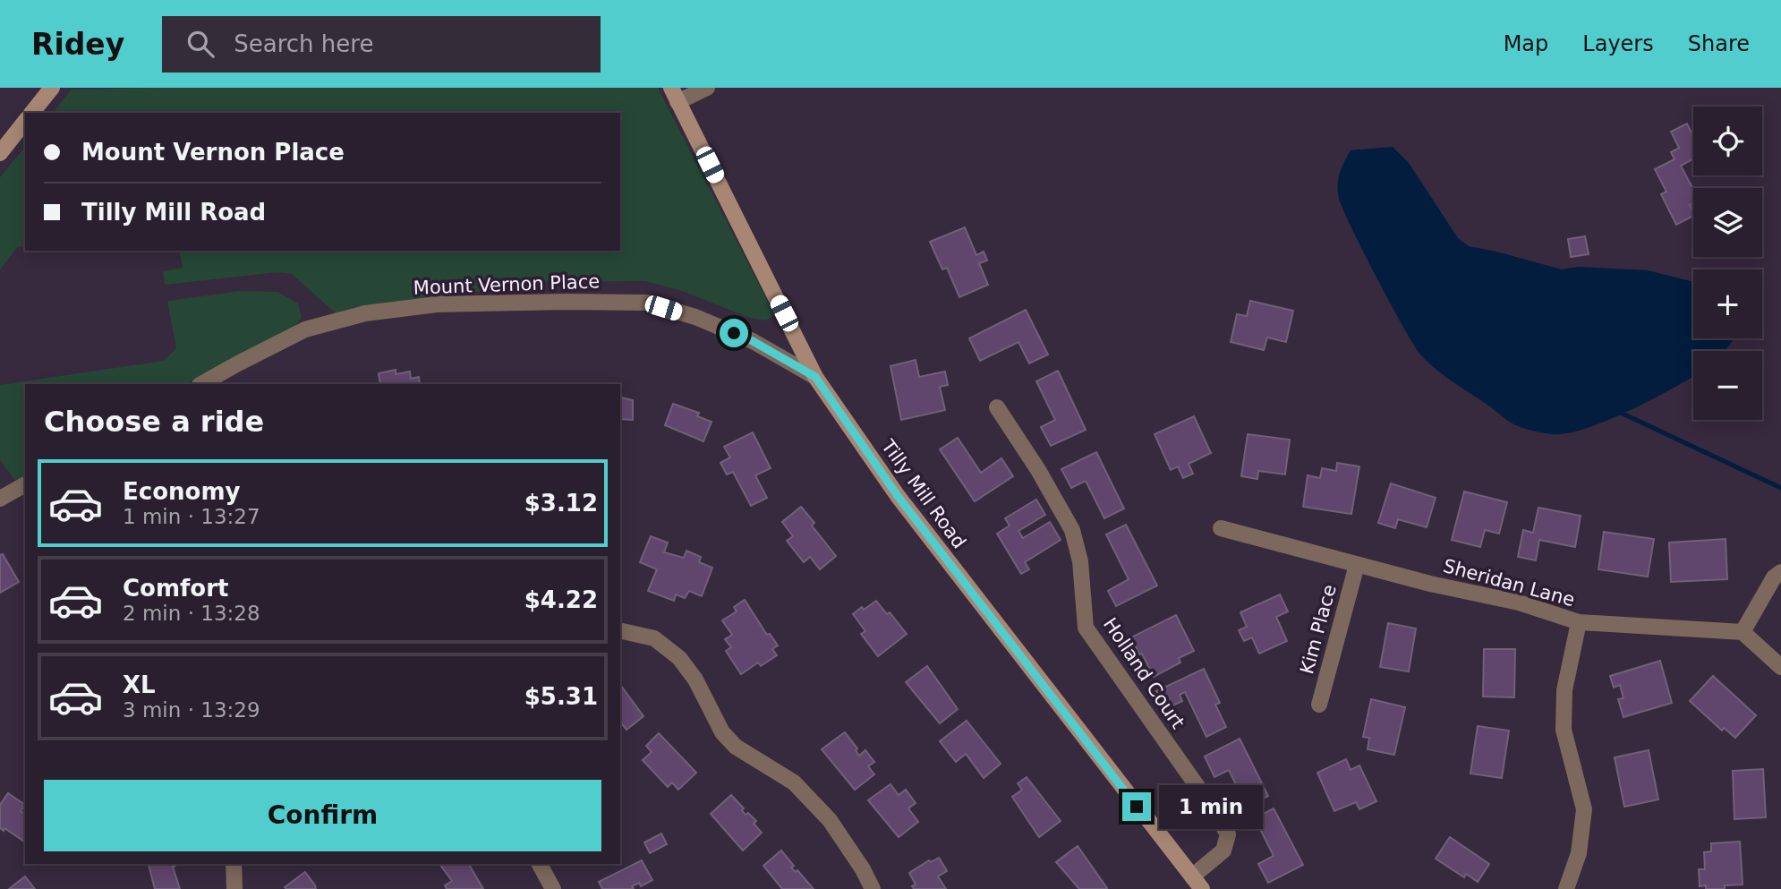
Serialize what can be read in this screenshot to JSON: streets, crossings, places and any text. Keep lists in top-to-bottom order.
{
  "streets": {
    "street": [
      "Mount Vernon Place",
      "Tilly Mill Road",
      "Sheridan Lane",
      "Kim Place",
      "Holland Court"
    ]
  },
  "crossings": [
    ["Mount Vernon Place", "Tilly Mill Road"],
    ["Tilly Mill Road", "Holland Court"],
    ["Sheridan Lane", "Kim Place"]
  ],
  "page": {
    "header": "Ridey",
    "search": "Search here",
    "nav": ["Map", "Layers", "Share"],
    "map_buttons": ["+", "−"],
    "banner": ["Mount Vernon Place", "Tilly Mill Road"],
    "heading": "Choose a ride",
    "list": [
      {
        "name": "Economy",
        "note": "1 min · 13:27",
        "value": "$3.12"
      },
      {
        "name": "Comfort",
        "note": "2 min · 13:28",
        "value": "$4.22"
      },
      {
        "name": "XL",
        "note": "3 min · 13:29",
        "value": "$5.31"
      }
    ],
    "buttons": "Confirm",
    "bubble": "1 min"
  }
}
